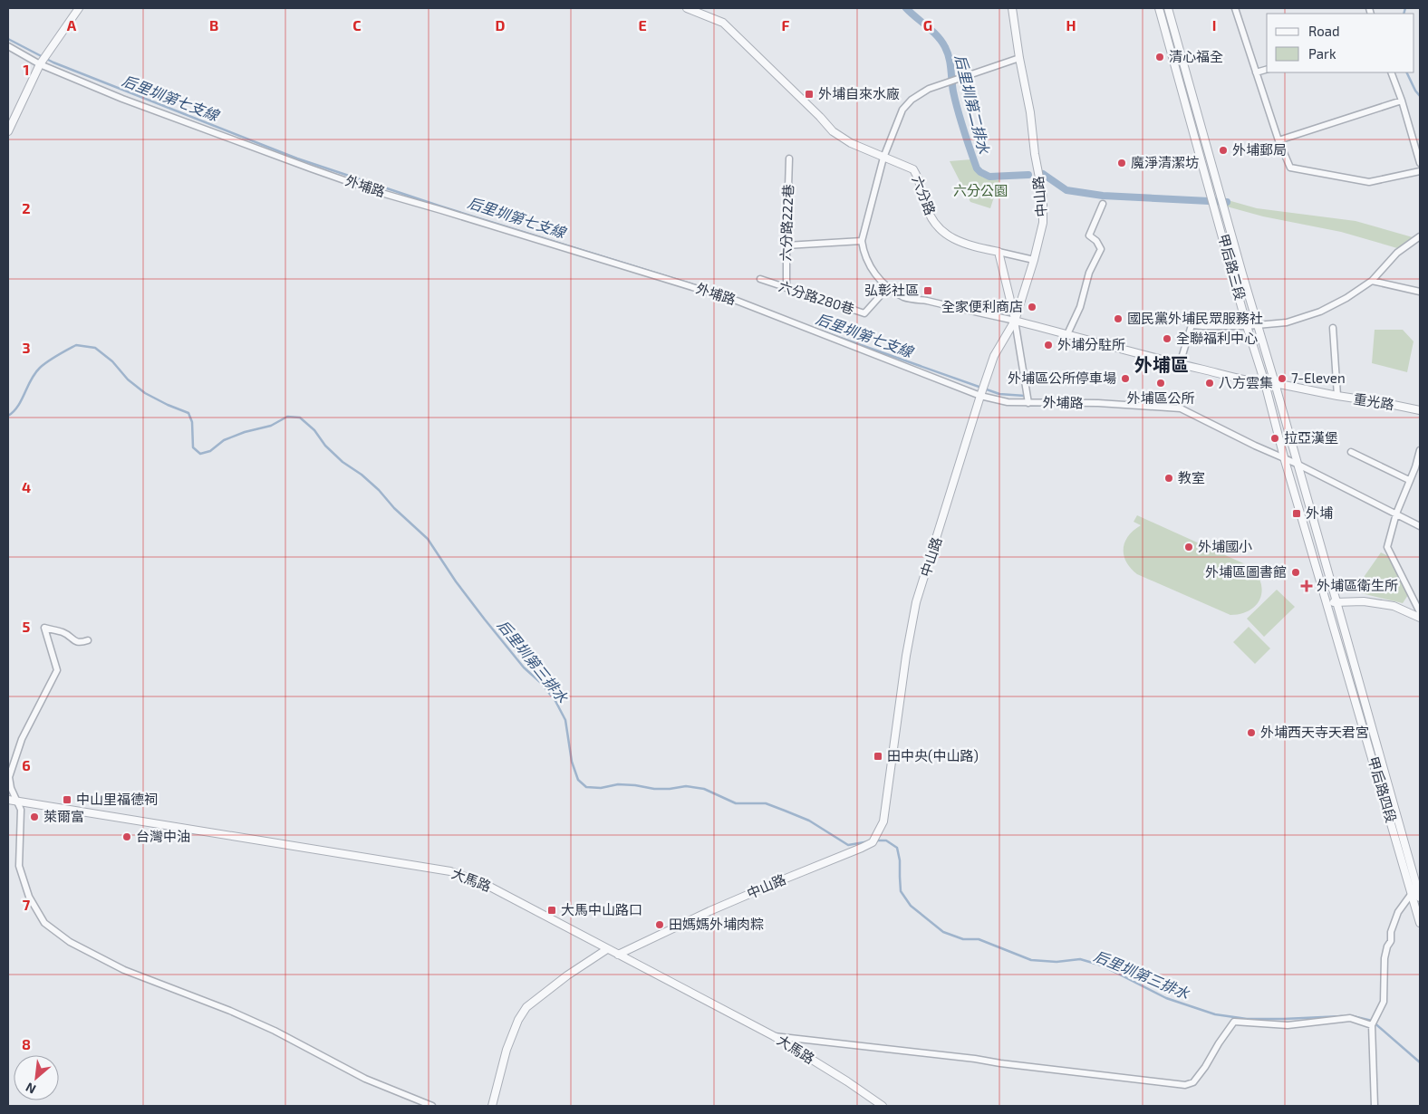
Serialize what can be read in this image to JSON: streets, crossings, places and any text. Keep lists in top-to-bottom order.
{
  "streets": {
    "street": [
      "外埔路",
      "六分路",
      "中山路",
      "六分路222巷",
      "甲后路三段",
      "六分路280巷",
      "重光路",
      "甲后路四段",
      "大馬路"
    ]
  },
  "crossings": [
    ["外埔路", "中山路"],
    ["外埔路", "甲后路三段"],
    ["中山路", "大馬路"],
    ["六分路222巷", "六分路280巷"],
    ["甲后路三段", "重光路"],
    ["甲后路三段", "甲后路四段"]
  ],
  "districts": ["外埔區"],
  "water": ["后里圳第七支線", "后里圳第二排水", "后里圳第三排水"],
  "parks": ["六分公園"],
  "places": {
    "other": [
      "清心福全",
      "外埔郵局",
      "魔淨清潔坊",
      "全家便利商店",
      "國民黨外埔民眾服務社",
      "全聯福利中心",
      "外埔分駐所",
      "外埔區公所停車場",
      "7-Eleven",
      "外埔區公所",
      "八方雲集",
      "拉亞漢堡",
      "教室",
      "外埔國小",
      "外埔區圖書館",
      "外埔西天寺天君宮",
      "萊爾富",
      "台灣中油",
      "田媽媽外埔肉粽"
    ],
    "transit": [
      "外埔自來水廠",
      "弘彰社區",
      "外埔",
      "田中央(中山路)",
      "中山里福德祠",
      "大馬中山路口"
    ],
    "health": ["外埔區衛生所"]
  },
  "legend": ["Road", "Park"],
  "north": "bottom left",
  "grid": {
    "columns": [
      "A",
      "B",
      "C",
      "D",
      "E",
      "F",
      "G",
      "H",
      "I"
    ],
    "rows": [
      "1",
      "2",
      "3",
      "4",
      "5",
      "6",
      "7",
      "8"
    ]
  }
}
